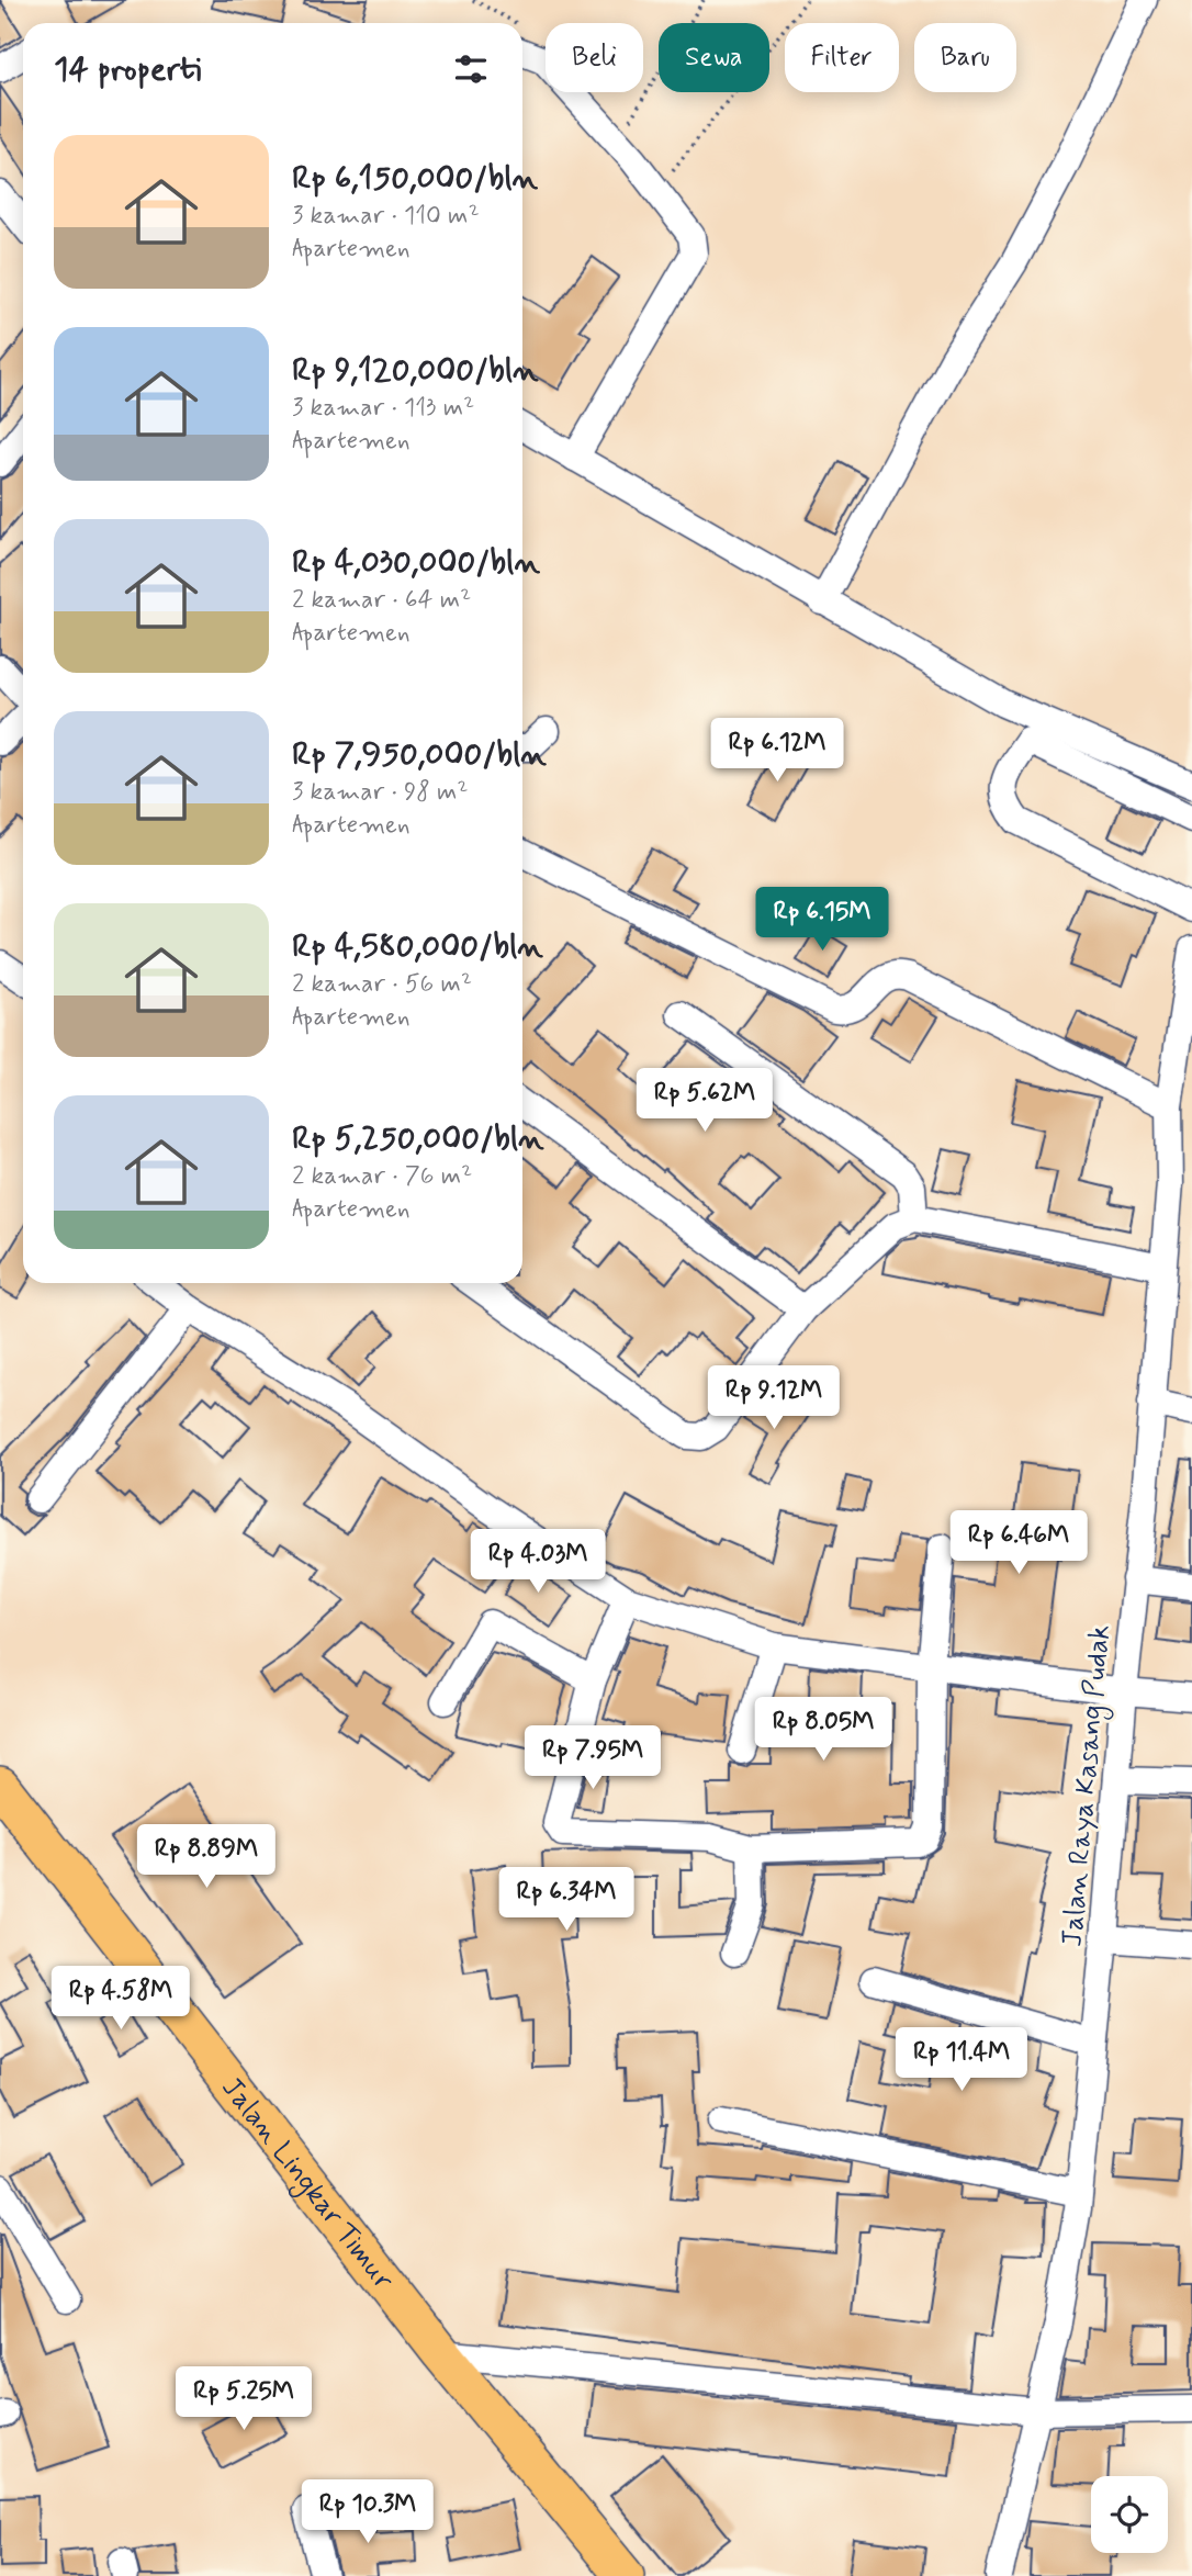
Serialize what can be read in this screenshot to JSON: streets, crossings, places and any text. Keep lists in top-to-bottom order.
{
  "streets": {
    "highway": ["Jalan Lingkar Timur"],
    "street": ["Jalan Raya Kasang Pudak"]
  },
  "page": {
    "chip": [
      "Beli",
      "Sewa",
      "Filter",
      "Baru"
    ],
    "heading": "14 properti",
    "list": [
      {
        "name": "Rp 6,150,000/bln",
        "note": "3 kamar · 110 m² · Apartemen"
      },
      {
        "name": "Rp 9,120,000/bln",
        "note": "3 kamar · 113 m² · Apartemen"
      },
      {
        "name": "Rp 4,030,000/bln",
        "note": "2 kamar · 64 m² · Apartemen"
      },
      {
        "name": "Rp 7,950,000/bln",
        "note": "3 kamar · 98 m² · Apartemen"
      },
      {
        "name": "Rp 4,580,000/bln",
        "note": "2 kamar · 56 m² · Apartemen"
      },
      {
        "name": "Rp 5,250,000/bln",
        "note": "2 kamar · 76 m² · Apartemen"
      }
    ],
    "price": [
      "Rp 6.12M",
      "Rp 6.15M",
      "Rp 5.62M",
      "Rp 9.12M",
      "Rp 6.46M",
      "Rp 4.03M",
      "Rp 8.05M",
      "Rp 7.95M",
      "Rp 8.89M",
      "Rp 6.34M",
      "Rp 4.58M",
      "Rp 11.4M",
      "Rp 5.25M",
      "Rp 10.3M"
    ]
  }
}
